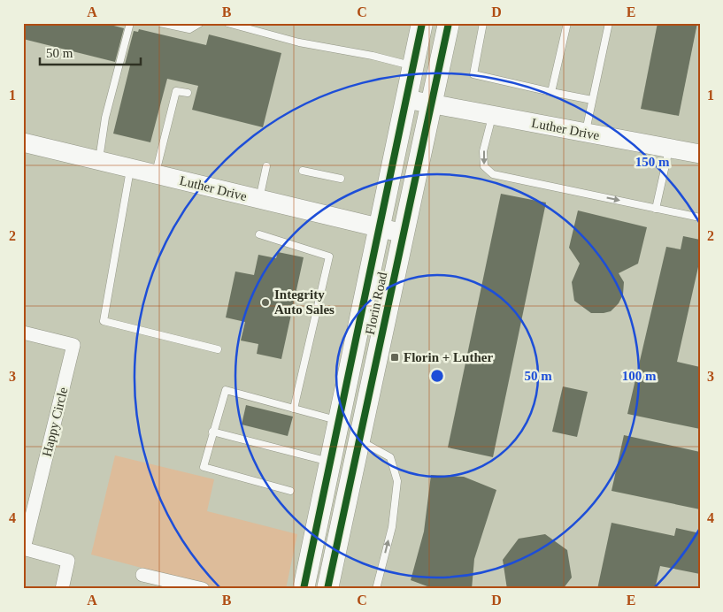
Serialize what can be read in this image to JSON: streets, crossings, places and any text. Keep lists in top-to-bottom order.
{
  "streets": {
    "main road": ["Florin Road"],
    "street": ["Luther Drive", "Happy Circle"]
  },
  "crossings": [
    ["Luther Drive", "Florin Road"]
  ],
  "places": {
    "other": ["Integrity Auto Sales"],
    "transit": ["Florin + Luther"]
  },
  "scale_bar": "50 m",
  "grid": {
    "columns": [
      "A",
      "B",
      "C",
      "D",
      "E"
    ],
    "rows": [
      "1",
      "2",
      "3",
      "4"
    ]
  },
  "rings": ["150 m", "50 m", "100 m"]
}
